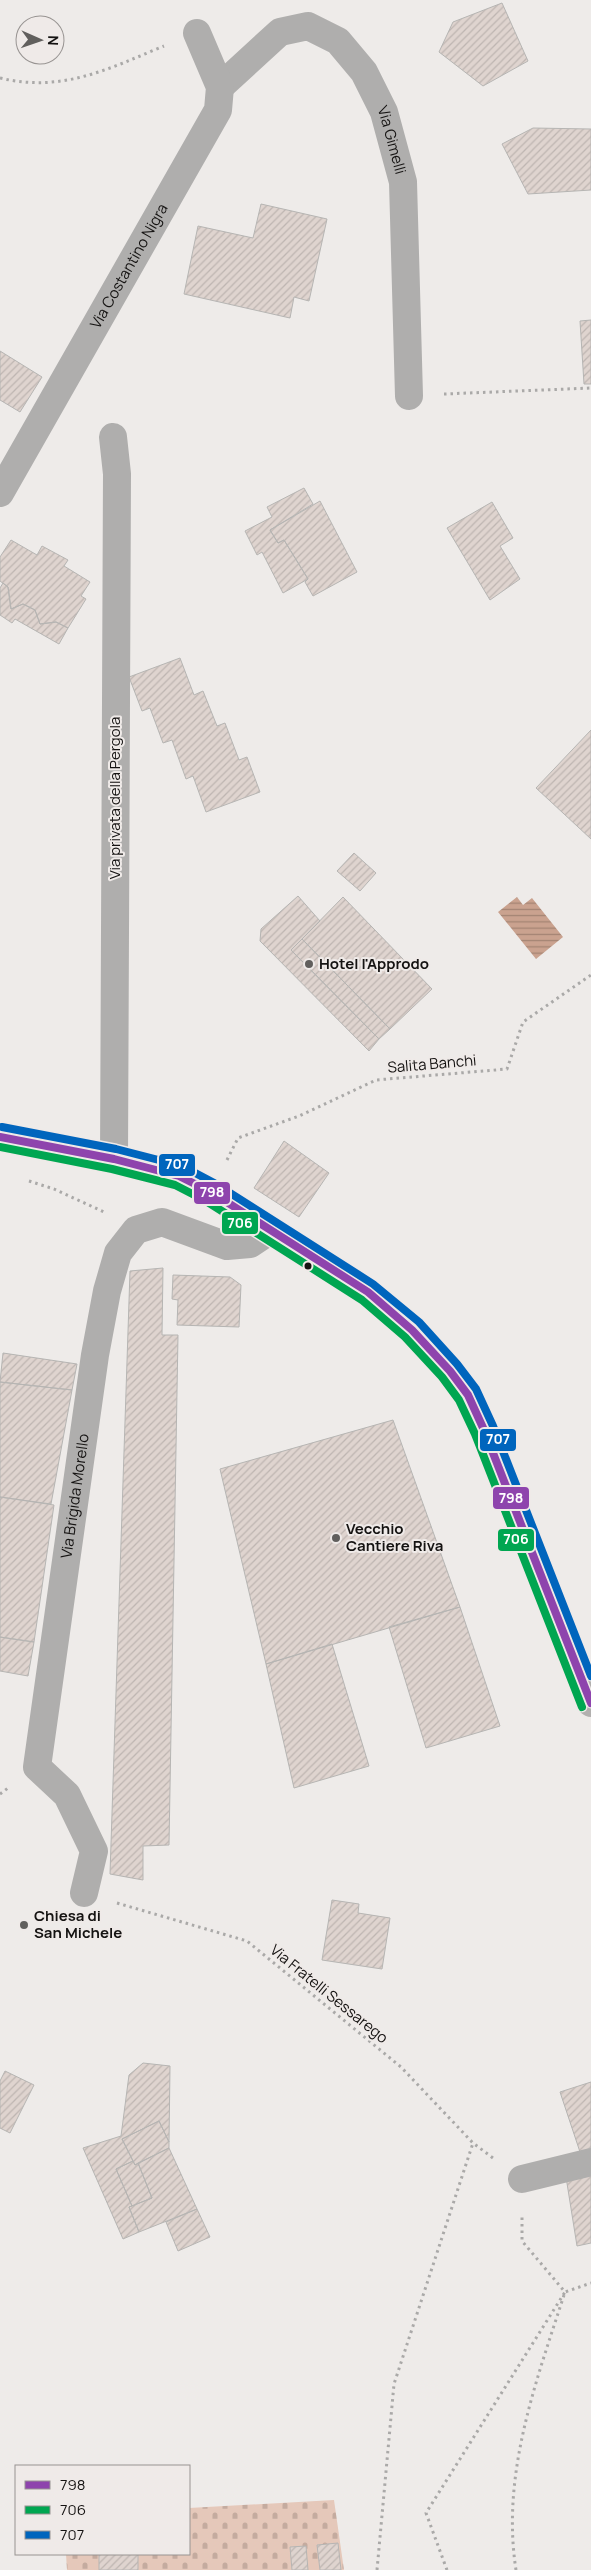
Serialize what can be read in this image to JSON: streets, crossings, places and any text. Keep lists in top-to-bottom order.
{
  "streets": {
    "street": [
      "Via Gimelli",
      "Via Costantino Nigra",
      "Via privata della Pergola",
      "Via Brigida Morello"
    ],
    "path": ["Salita Banchi", "Via Fratelli Sessarego"]
  },
  "crossings": [
    ["Via Gimelli", "Via Costantino Nigra"],
    ["Via Brigida Morello", "Via Fratelli Sessarego"]
  ],
  "places": ["Hotel l'Approdo", "Vecchio Cantiere Riva", "Chiesa di San Michele"],
  "lines": ["transit line 707", "transit line 798", "transit line 706"],
  "legend": ["798", "706", "707"],
  "north": "right"
}
